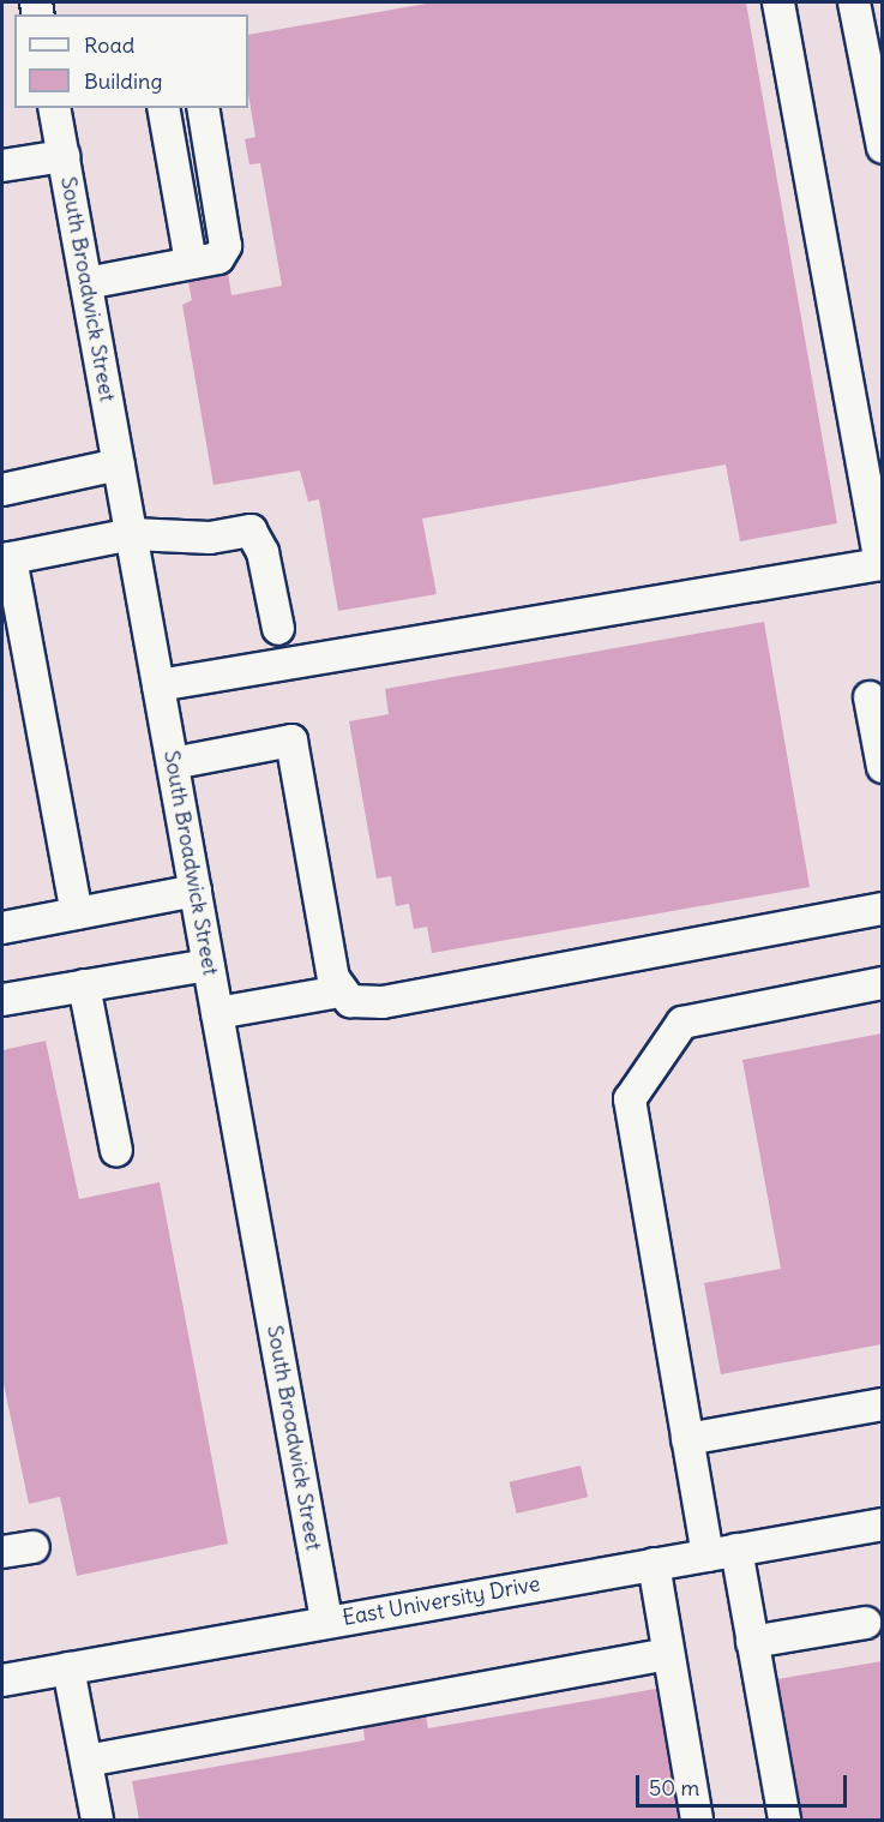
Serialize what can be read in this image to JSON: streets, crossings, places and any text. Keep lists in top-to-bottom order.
{
  "streets": {
    "street": ["South Broadwick Street", "East University Drive"]
  },
  "crossings": [
    ["South Broadwick Street", "East University Drive"]
  ],
  "legend": ["Road", "Building"],
  "scale_bar": "50 m"
}
